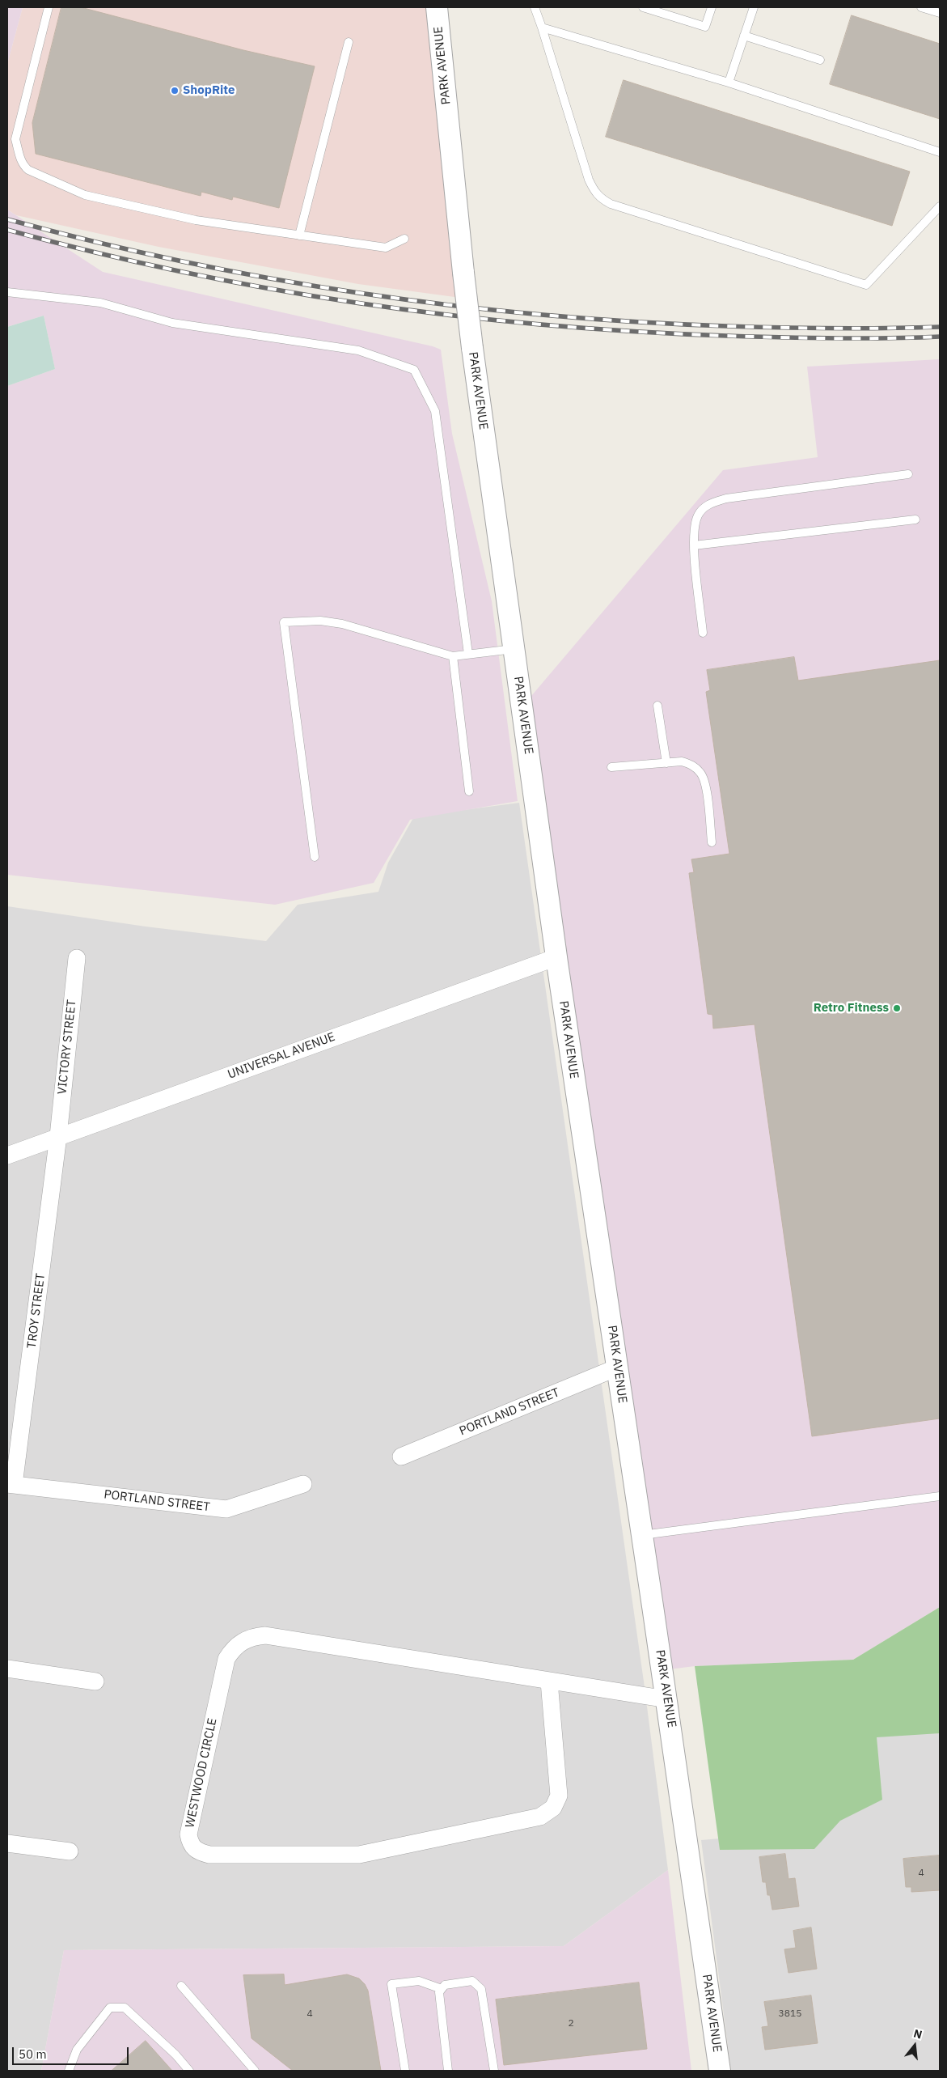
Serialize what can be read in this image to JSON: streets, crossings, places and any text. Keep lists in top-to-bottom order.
{
  "streets": {
    "street": [
      "PARK AVENUE",
      "VICTORY STREET",
      "UNIVERSAL AVENUE",
      "TROY STREET",
      "PORTLAND STREET",
      "WESTWOOD CIRCLE"
    ]
  },
  "crossings": [
    ["PARK AVENUE", "UNIVERSAL AVENUE"],
    ["PARK AVENUE", "PORTLAND STREET"],
    ["PARK AVENUE", "WESTWOOD CIRCLE"],
    ["VICTORY STREET", "UNIVERSAL AVENUE"],
    ["VICTORY STREET", "TROY STREET"],
    ["UNIVERSAL AVENUE", "TROY STREET"],
    ["TROY STREET", "PORTLAND STREET"]
  ],
  "places": ["ShopRite", "Retro Fitness"],
  "house_numbers": [
    "4",
    "4",
    "3815",
    "2"
  ],
  "scale_bar": "50 m",
  "north": "top"
}
